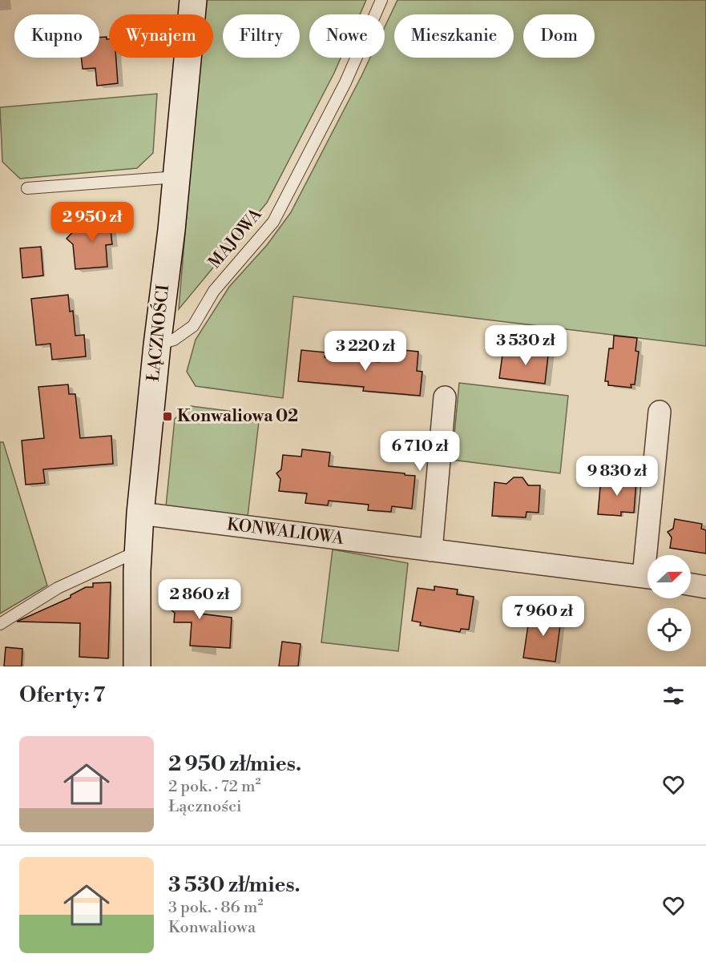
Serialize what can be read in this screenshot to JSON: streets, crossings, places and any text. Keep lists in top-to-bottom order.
{
  "streets": {
    "street": ["ŁĄCZNOŚCI", "KONWALIOWA"],
    "lane": ["MAJOWA"]
  },
  "crossings": [
    ["MAJOWA", "ŁĄCZNOŚCI"],
    ["ŁĄCZNOŚCI", "KONWALIOWA"]
  ],
  "places": {
    "transit": ["Konwaliowa 02"]
  },
  "north": "right",
  "page": {
    "chip": [
      "Kupno",
      "Wynajem",
      "Filtry",
      "Nowe",
      "Mieszkanie",
      "Dom"
    ],
    "price": [
      "2 950 zł",
      "3 530 zł",
      "3 220 zł",
      "6 710 zł",
      "9 830 zł",
      "2 860 zł",
      "7 960 zł"
    ],
    "heading": "Oferty: 7",
    "list": [
      {
        "name": "2 950 zł/mies.",
        "note": "2 pok. · 72 m² · Łączności"
      },
      {
        "name": "3 530 zł/mies.",
        "note": "3 pok. · 86 m² · Konwaliowa"
      }
    ]
  }
}
